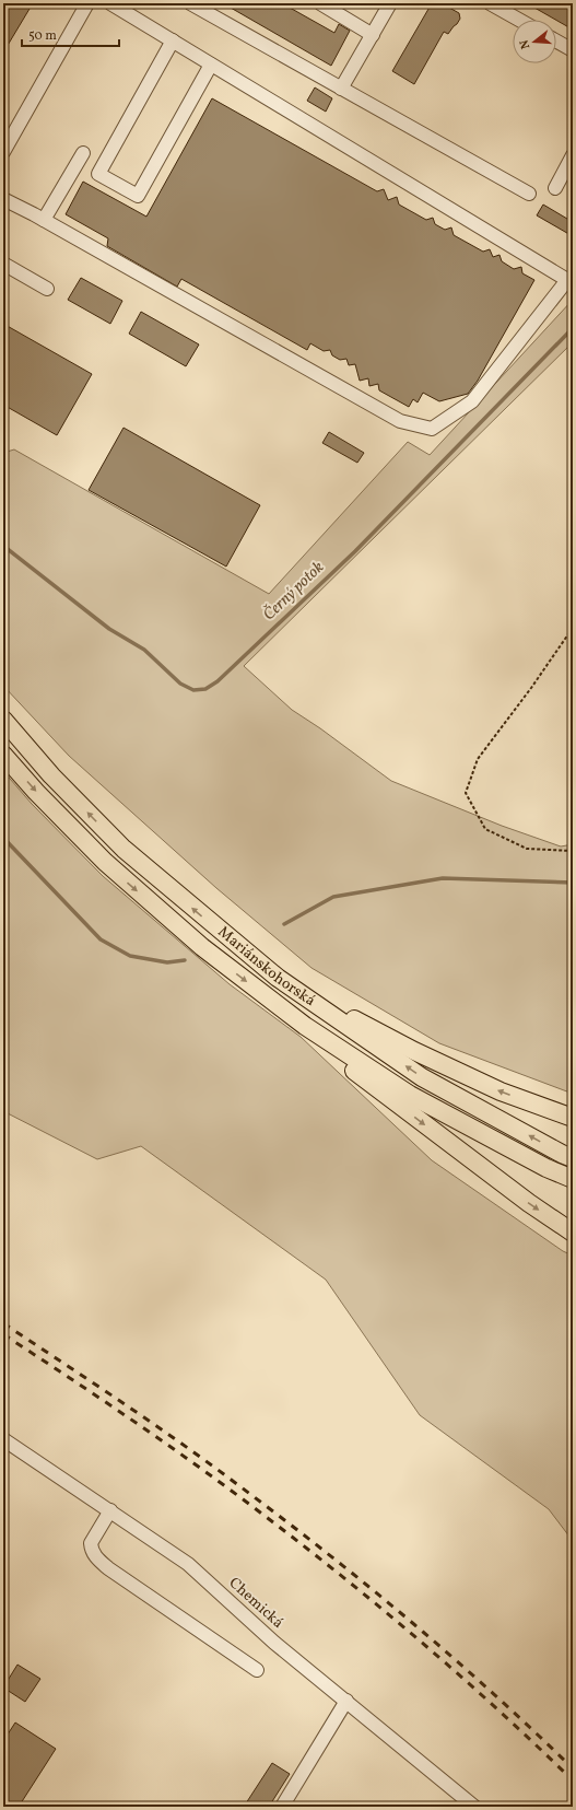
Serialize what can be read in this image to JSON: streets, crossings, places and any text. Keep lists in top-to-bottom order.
{
  "streets": {
    "main road": ["Mariánskohorská"],
    "street": ["Chemická"]
  },
  "water": ["Černý potok"],
  "scale_bar": "50 m",
  "north": "left"
}
